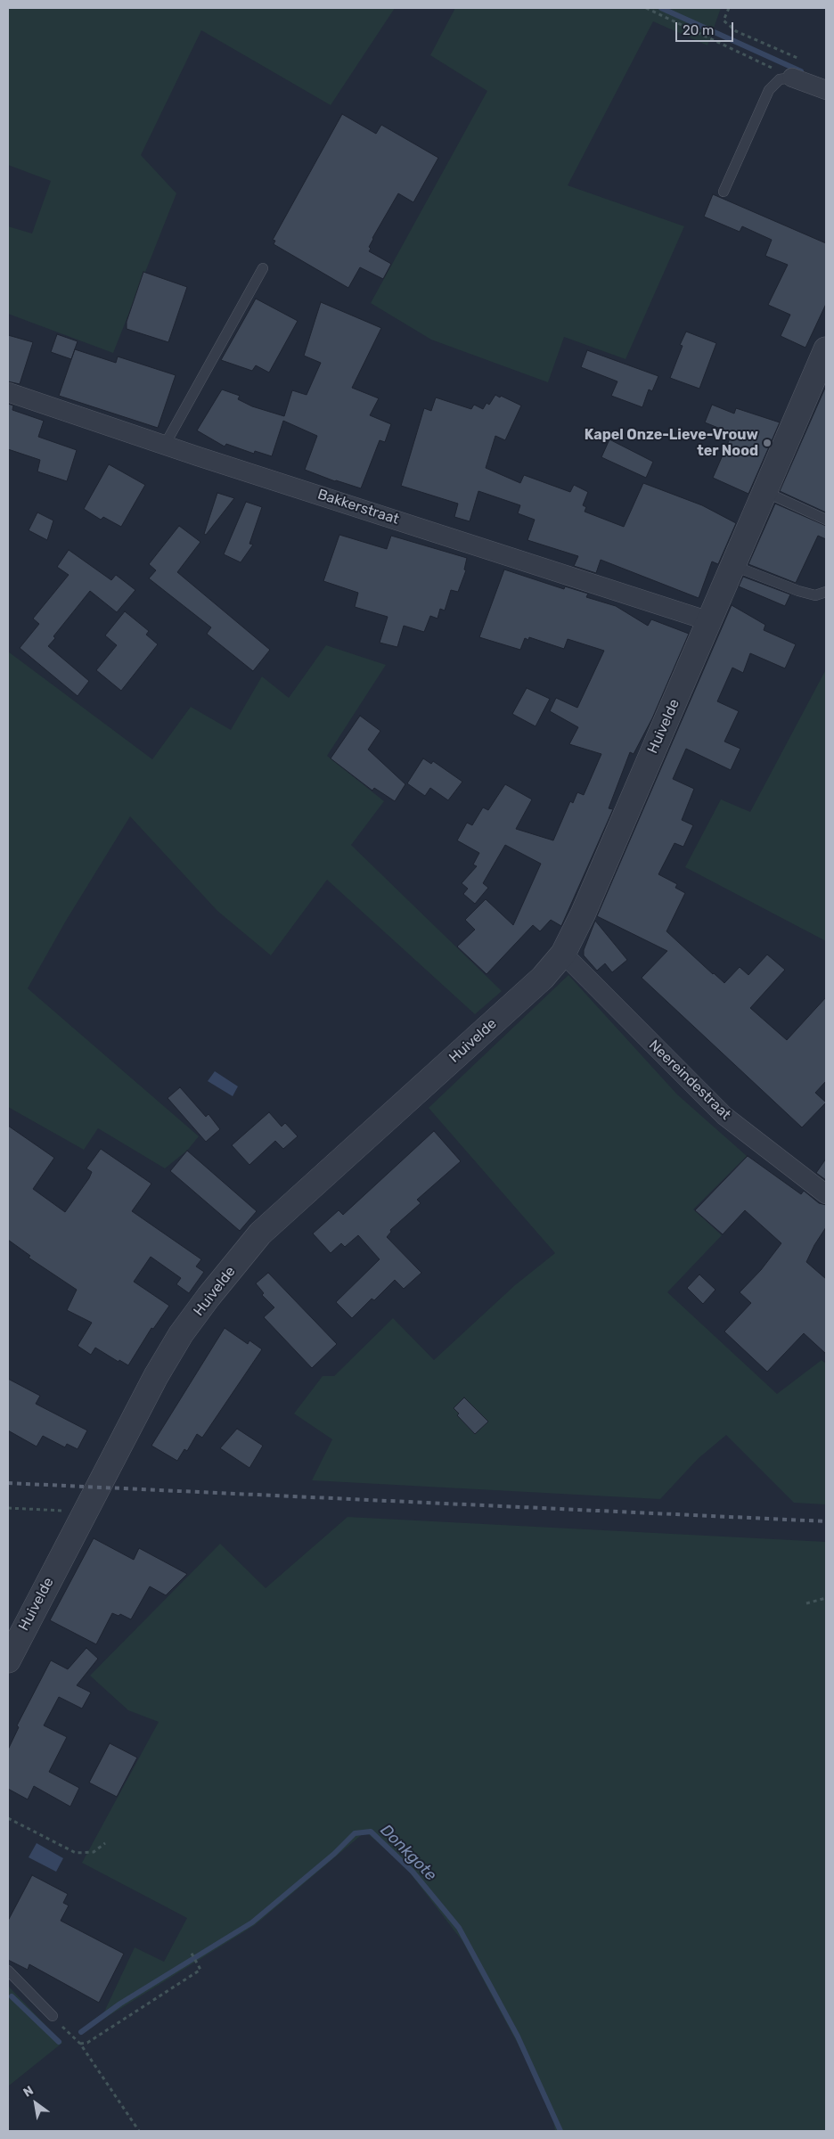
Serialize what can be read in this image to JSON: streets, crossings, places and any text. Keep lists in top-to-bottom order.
{
  "streets": {
    "street": ["Bakkerstraat", "Huivelde", "Neereindestraat"]
  },
  "crossings": [
    ["Bakkerstraat", "Huivelde"],
    ["Huivelde", "Neereindestraat"]
  ],
  "water": ["Donkgote"],
  "places": ["Kapel Onze-Lieve-Vrouw ter Nood"],
  "scale_bar": "20 m",
  "north": "top left"
}
